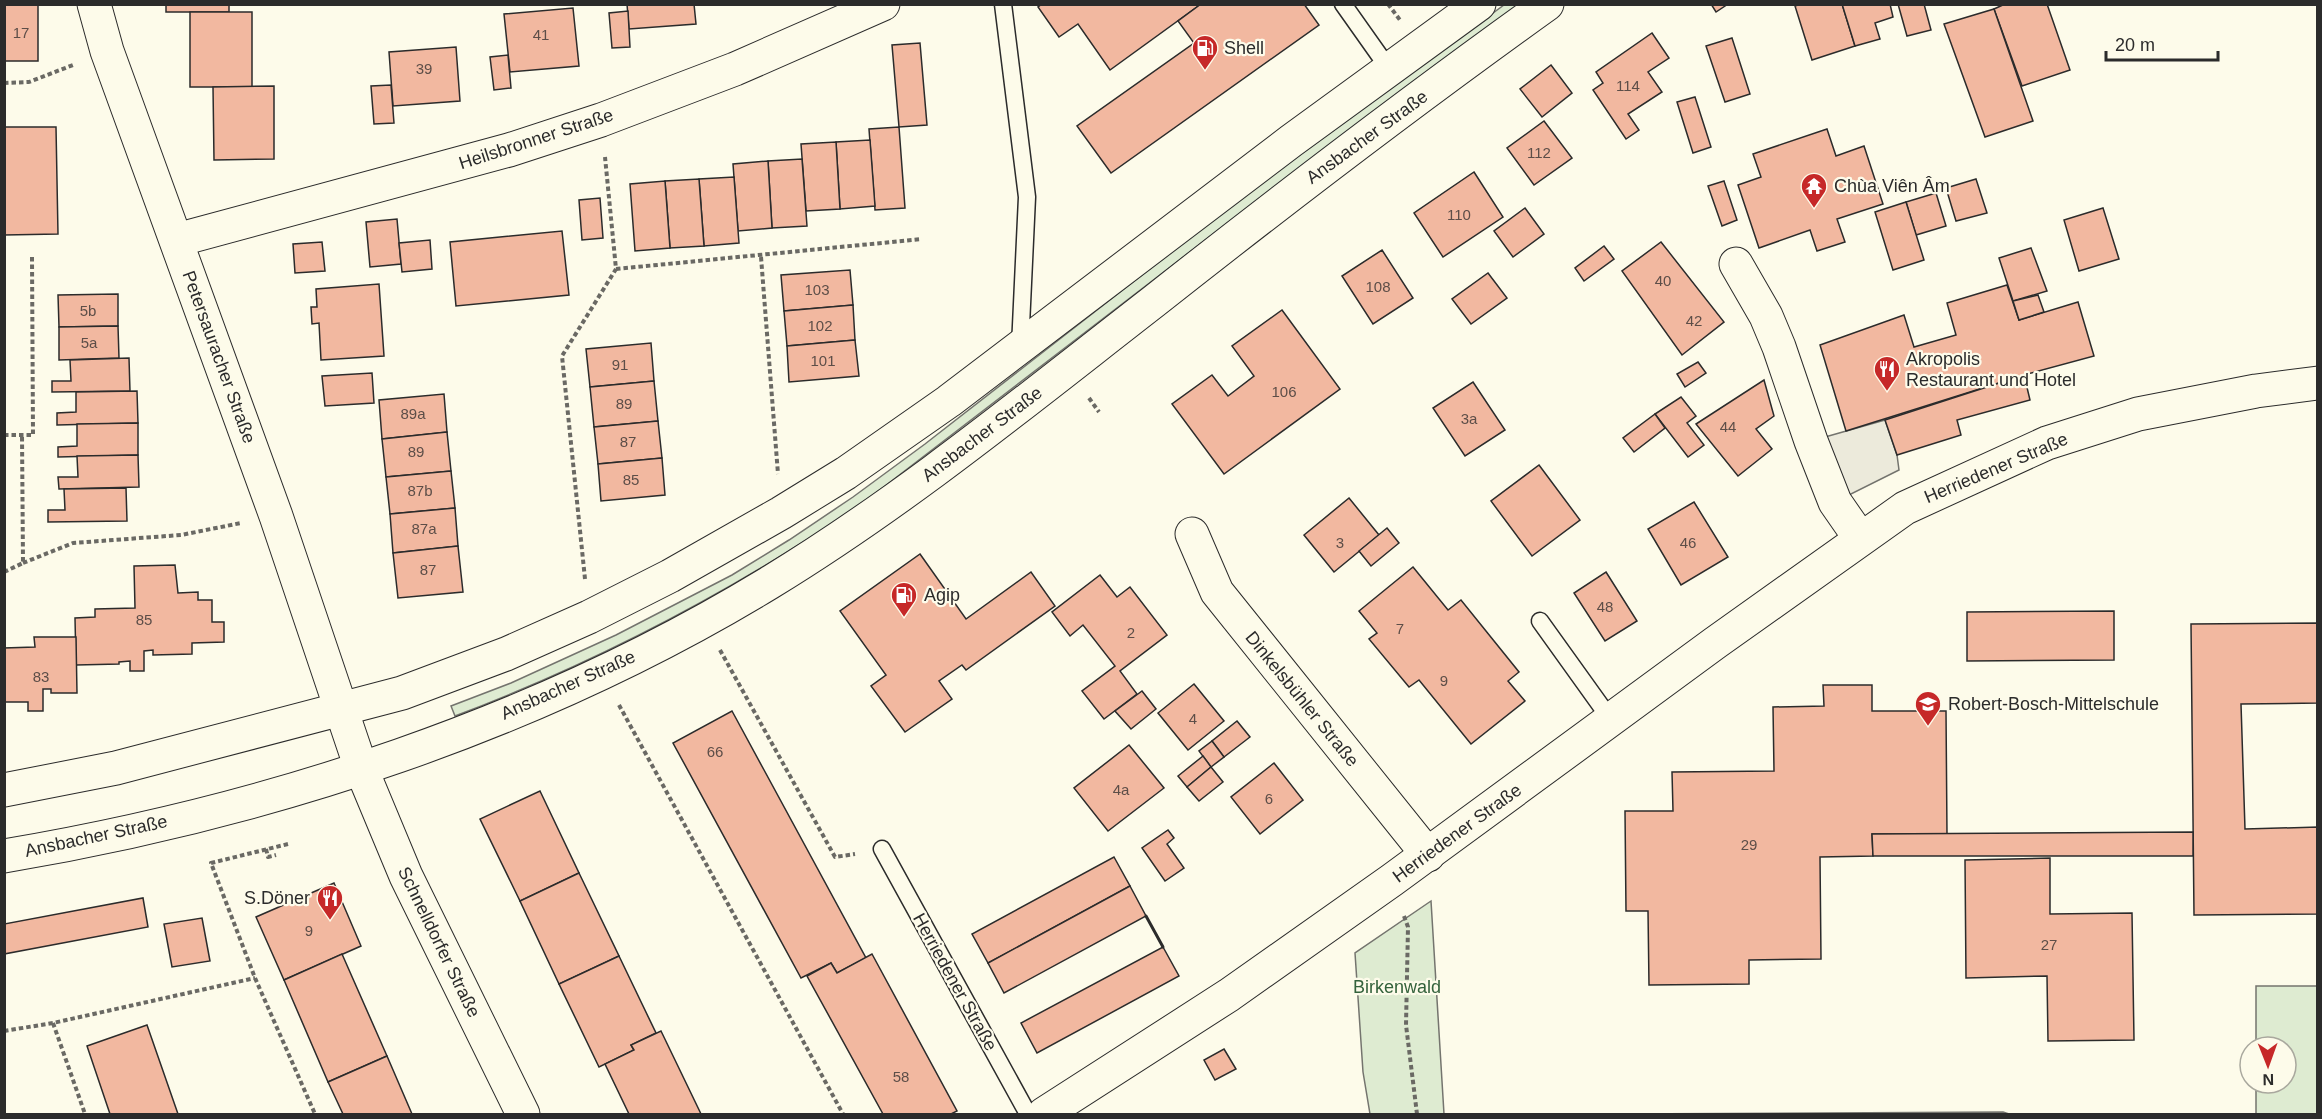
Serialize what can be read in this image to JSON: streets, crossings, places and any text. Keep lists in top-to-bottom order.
{
  "streets": {
    "street": [
      "Ansbacher Straße",
      "Heilsbronner Straße",
      "Petersauracher Straße",
      "Herriedener Straße",
      "Dinkelsbühler Straße",
      "Schnelldorfer Straße"
    ]
  },
  "crossings": [
    ["Ansbacher Straße", "Schnelldorfer Straße"],
    ["Heilsbronner Straße", "Petersauracher Straße"],
    ["Herriedener Straße", "Dinkelsbühler Straße"]
  ],
  "parks": ["Birkenwald"],
  "places": {
    "fuel station": ["Shell", "Agip"],
    "temple": ["Chùa Viên Âm"],
    "restaurant": ["Akropolis Restaurant und Hotel", "S.Döner"],
    "school or university": ["Robert-Bosch-Mittelschule"]
  },
  "house_numbers": [
    "17",
    "41",
    "39",
    "114",
    "112",
    "110",
    "40",
    "108",
    "103",
    "5b",
    "42",
    "102",
    "5a",
    "101",
    "91",
    "106",
    "89",
    "89a",
    "3a",
    "44",
    "87",
    "89",
    "85",
    "87b",
    "87a",
    "3",
    "46",
    "87",
    "48",
    "85",
    "7",
    "2",
    "83",
    "9",
    "4",
    "66",
    "4a",
    "6",
    "29",
    "9",
    "27",
    "58"
  ],
  "scale_bar": "20 m",
  "north": "bottom"
}
